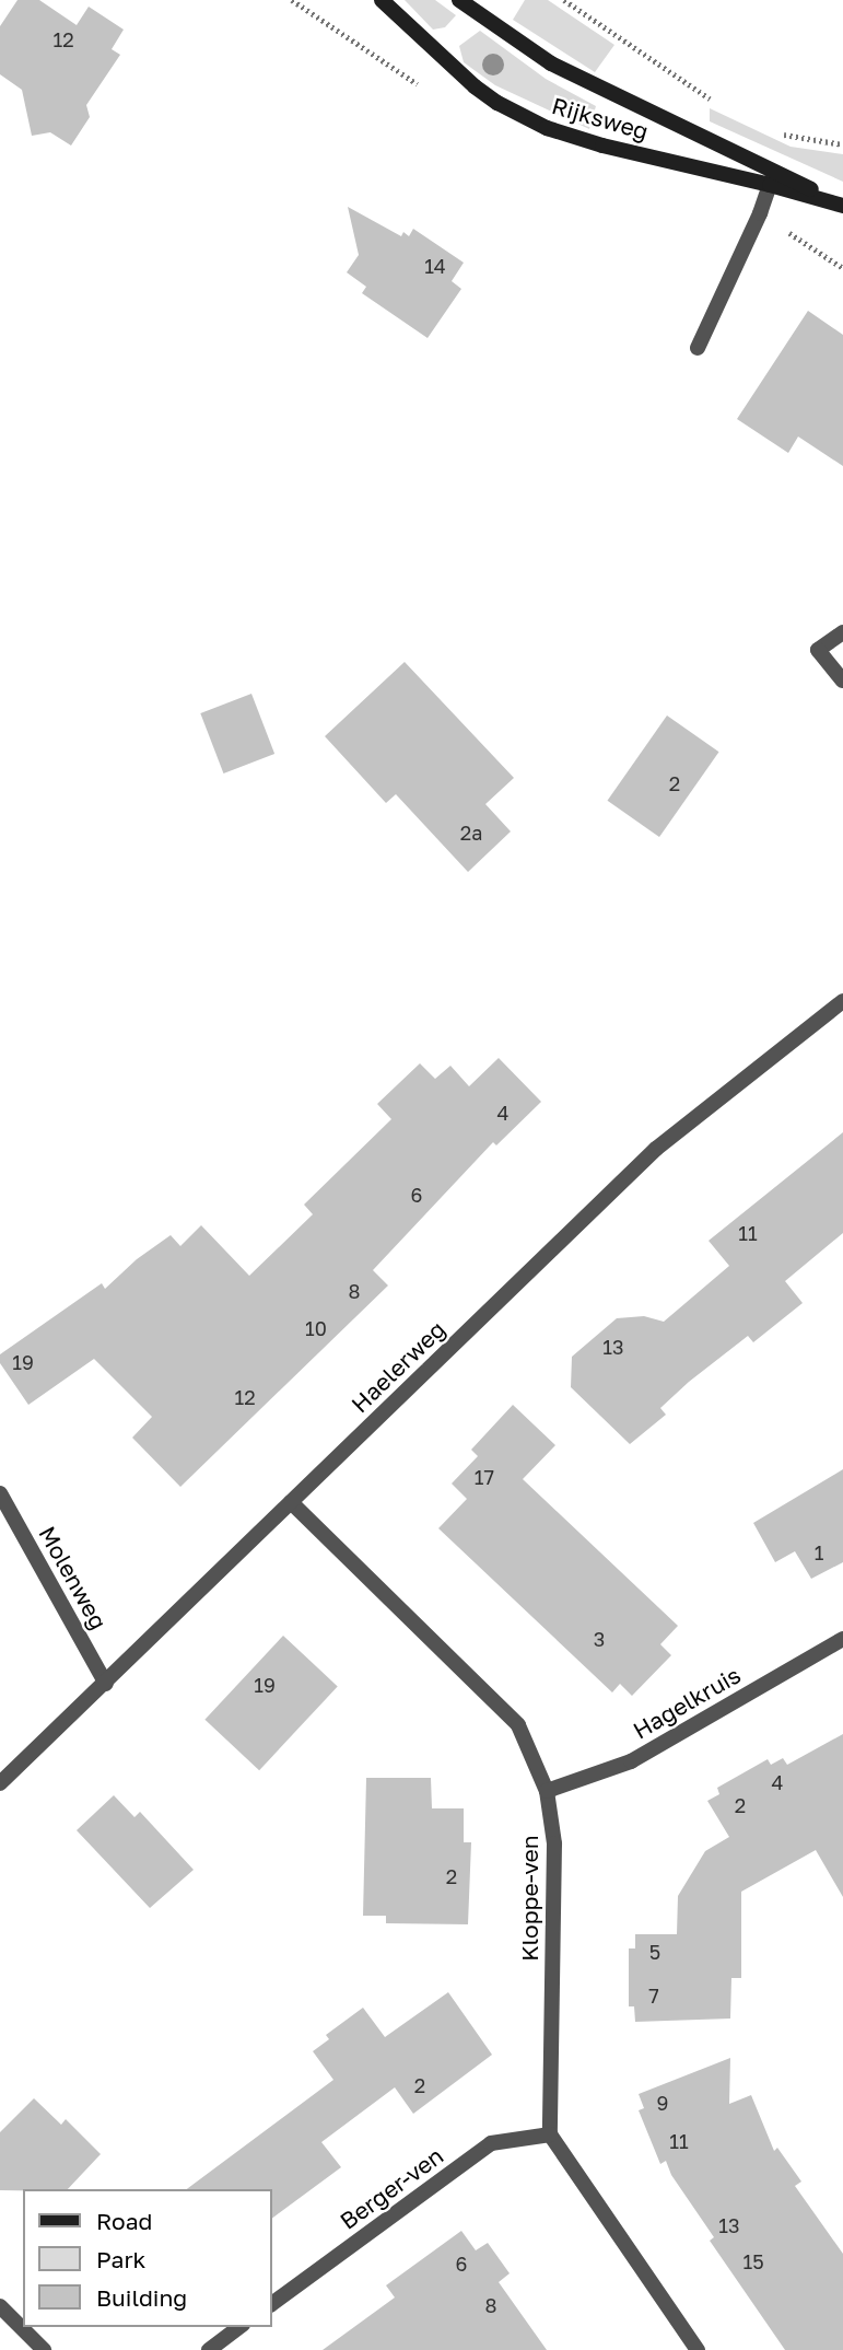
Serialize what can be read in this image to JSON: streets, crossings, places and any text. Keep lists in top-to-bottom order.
{
  "streets": {
    "main road": ["Rijksweg"],
    "street": [
      "Haelerweg",
      "Molenweg",
      "Hagelkruis",
      "Kloppe-ven",
      "Berger-ven"
    ]
  },
  "crossings": [
    ["Haelerweg", "Molenweg"],
    ["Haelerweg", "Kloppe-ven"],
    ["Hagelkruis", "Kloppe-ven"],
    ["Kloppe-ven", "Berger-ven"]
  ],
  "house_numbers": [
    "12",
    "14",
    "2",
    "2a",
    "4",
    "6",
    "11",
    "8",
    "10",
    "13",
    "19",
    "12",
    "17",
    "1",
    "3",
    "19",
    "4",
    "2",
    "2",
    "5",
    "7",
    "2",
    "9",
    "11",
    "13",
    "15",
    "6",
    "8"
  ],
  "legend": ["Road", "Park", "Building"]
}
